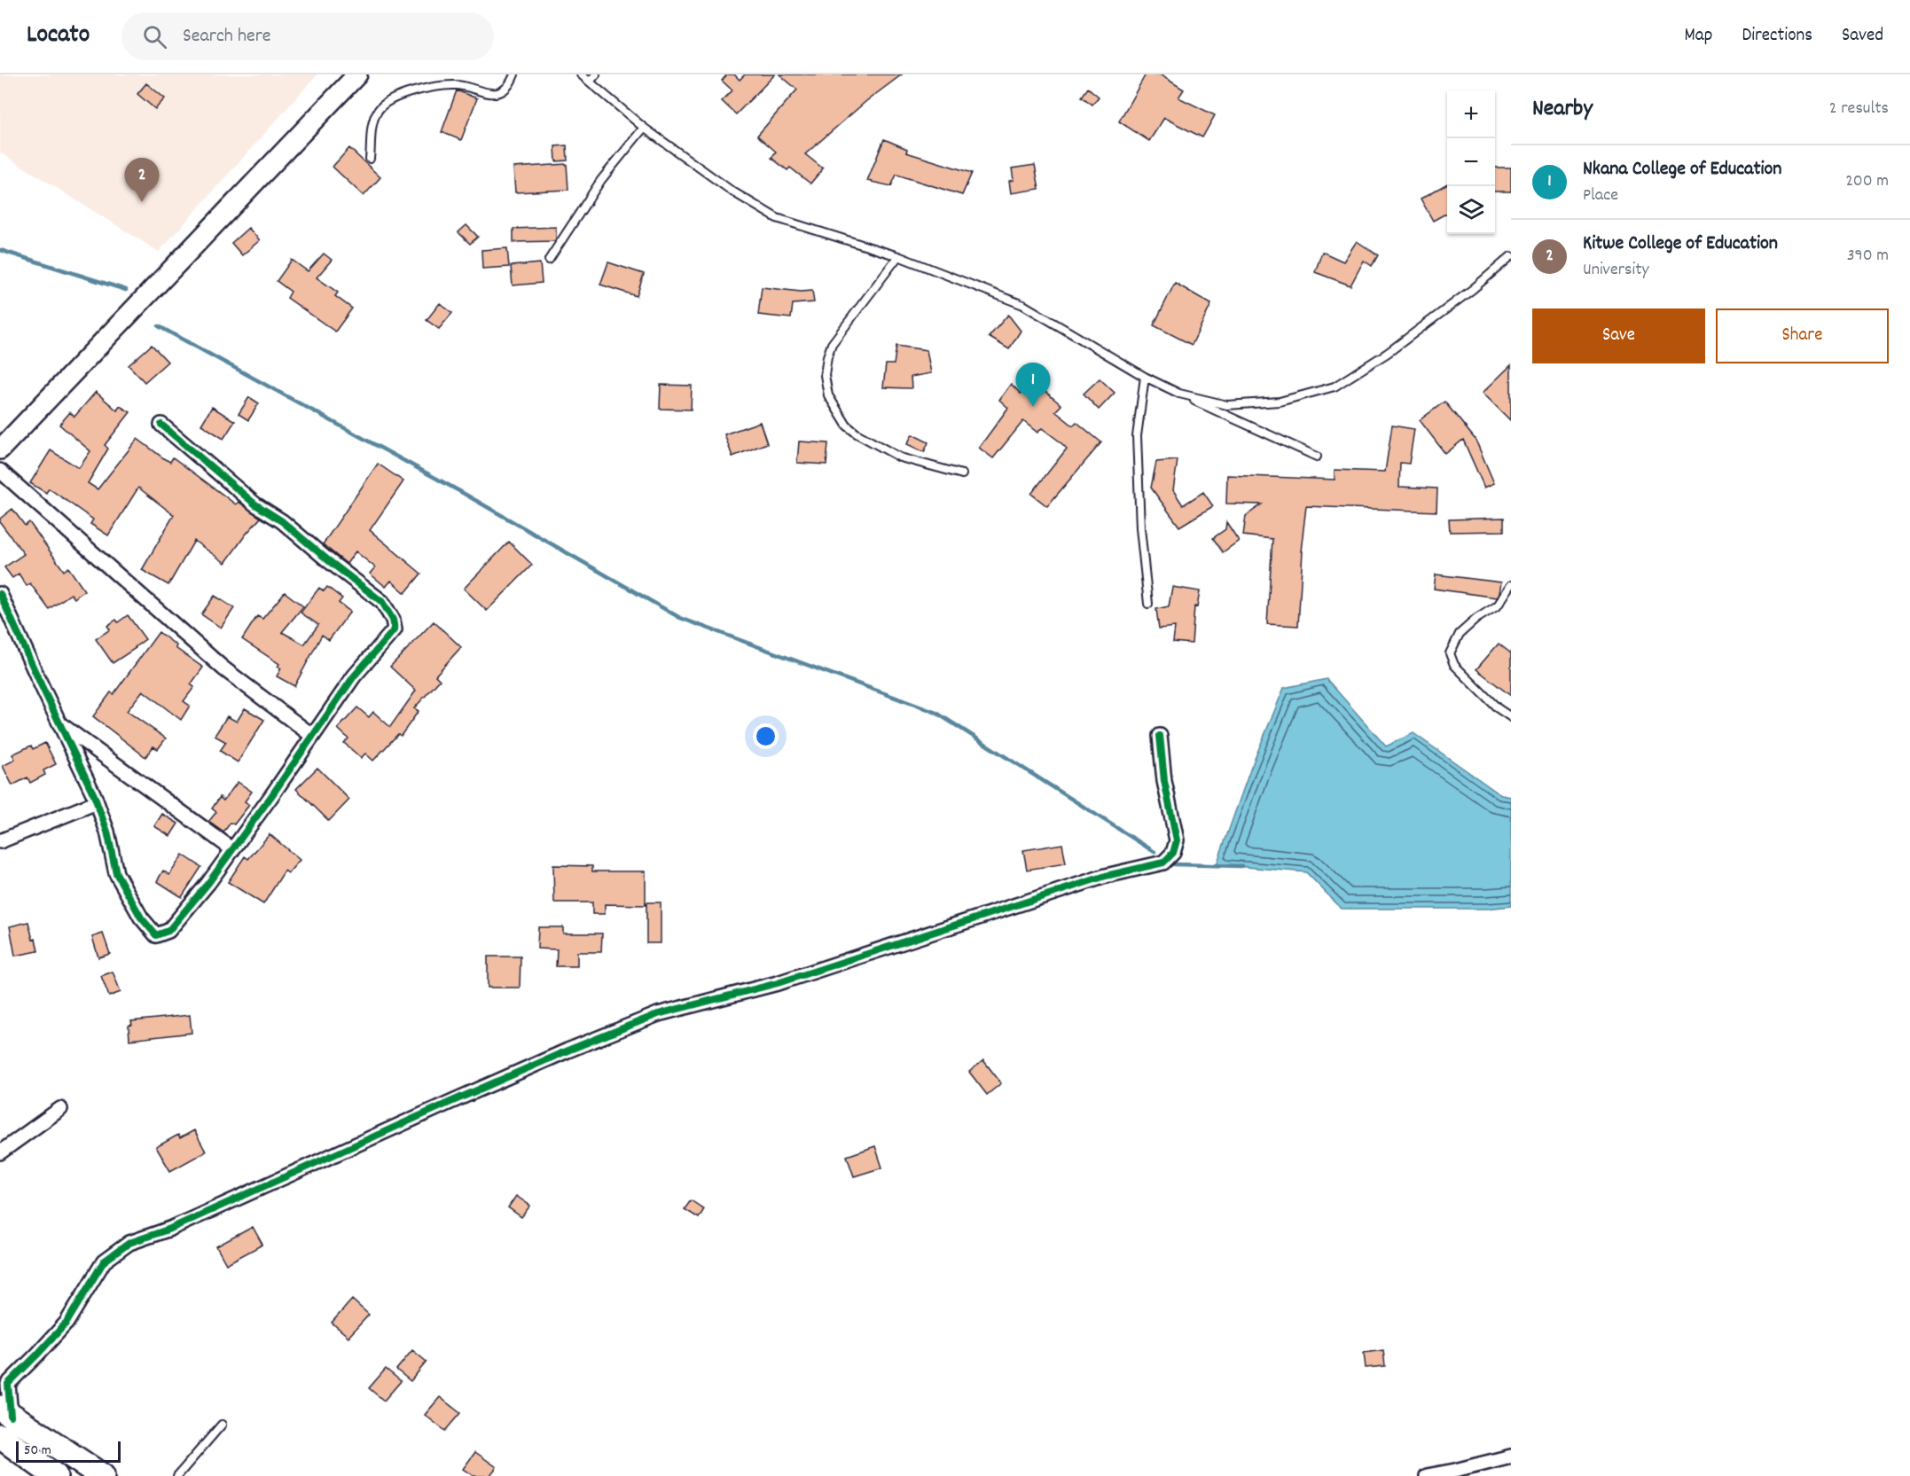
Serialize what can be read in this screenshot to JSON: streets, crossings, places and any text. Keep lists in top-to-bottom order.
{
  "scale_bar": "50 m",
  "page": {
    "header": "Locato",
    "search": "Search here",
    "nav": ["Map", "Directions", "Saved"],
    "heading": ["Nearby", "2 results"],
    "map_buttons": ["+", "−"],
    "list": [
      {
        "mark": "1",
        "name": "Nkana College of Education",
        "note": "Place",
        "value": "200 m"
      },
      {
        "mark": "2",
        "name": "Kitwe College of Education",
        "note": "University",
        "value": "390 m"
      }
    ],
    "pins": ["2", "1"],
    "buttons": ["Save", "Share"],
    "scale": "50 m"
  }
}
